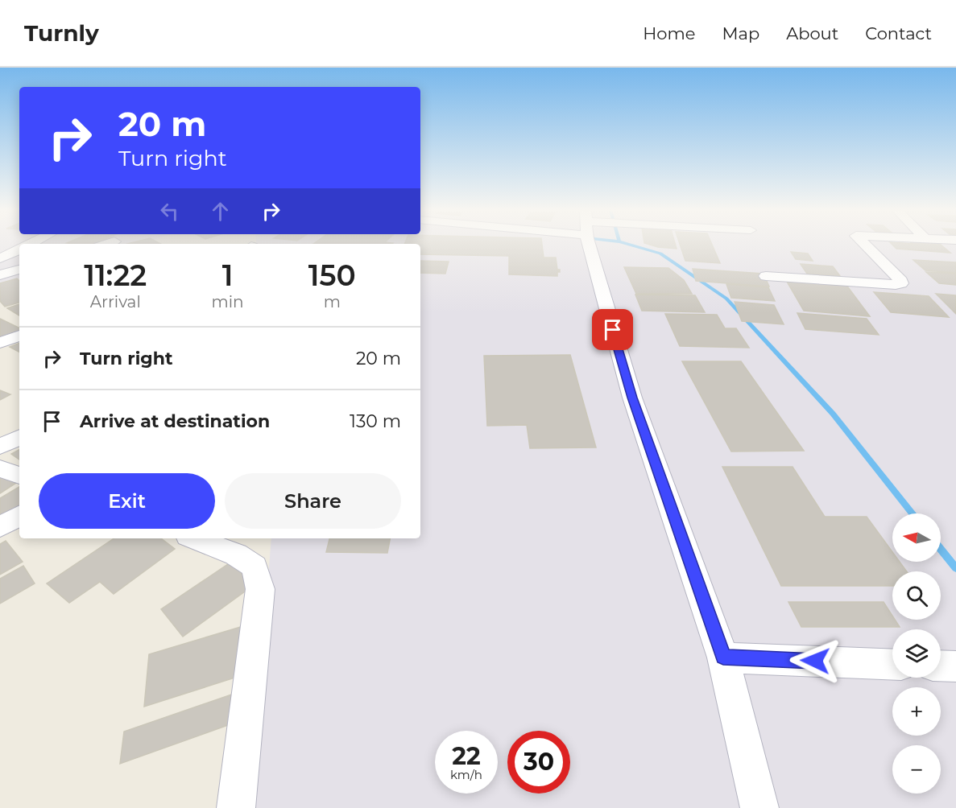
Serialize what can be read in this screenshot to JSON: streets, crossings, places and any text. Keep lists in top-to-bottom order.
{
  "north": "left",
  "page": {
    "header": "Turnly",
    "nav": [
      "Home",
      "Map",
      "About",
      "Contact"
    ],
    "turn": ["20 m", "Turn right"],
    "eta": [
      "11:22",
      "Arrival",
      "1",
      "min",
      "150",
      "m"
    ],
    "list": [
      {
        "name": "Turn right",
        "value": "20 m"
      },
      {
        "name": "Arrive at destination",
        "value": "130 m"
      }
    ],
    "buttons": ["Exit", "Share"],
    "map_buttons": ["+", "−"],
    "speed": "22 km/h",
    "limit": "30"
  }
}
